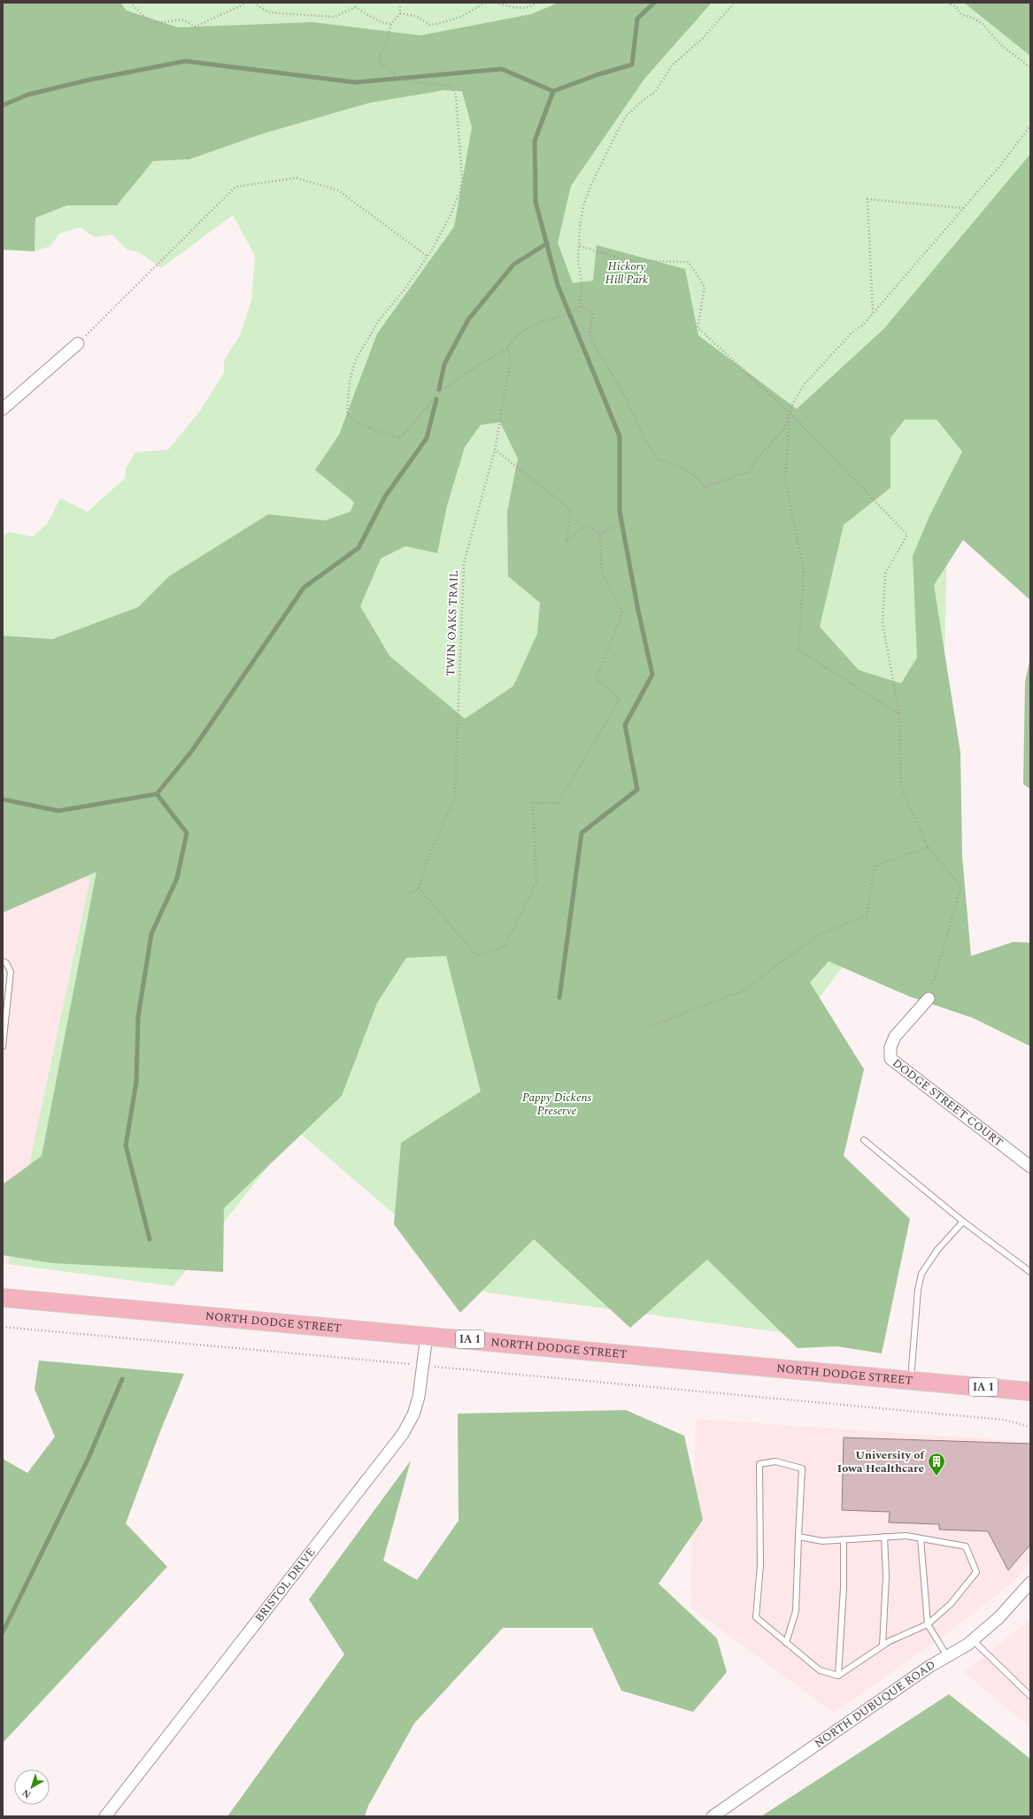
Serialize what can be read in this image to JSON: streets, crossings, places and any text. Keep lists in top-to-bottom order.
{
  "streets": {
    "main road": ["NORTH DODGE STREET", "IA 1"],
    "street": ["DODGE STREET COURT", "BRISTOL DRIVE", "NORTH DUBUQUE ROAD"],
    "path": ["TWIN OAKS TRAIL"]
  },
  "crossings": [
    ["NORTH DODGE STREET", "BRISTOL DRIVE"]
  ],
  "parks": ["Hickory Hill Park", "Pappy Dickens Preserve"],
  "places": {
    "building": ["University of Iowa Healthcare"]
  },
  "north": "bottom left"
}
